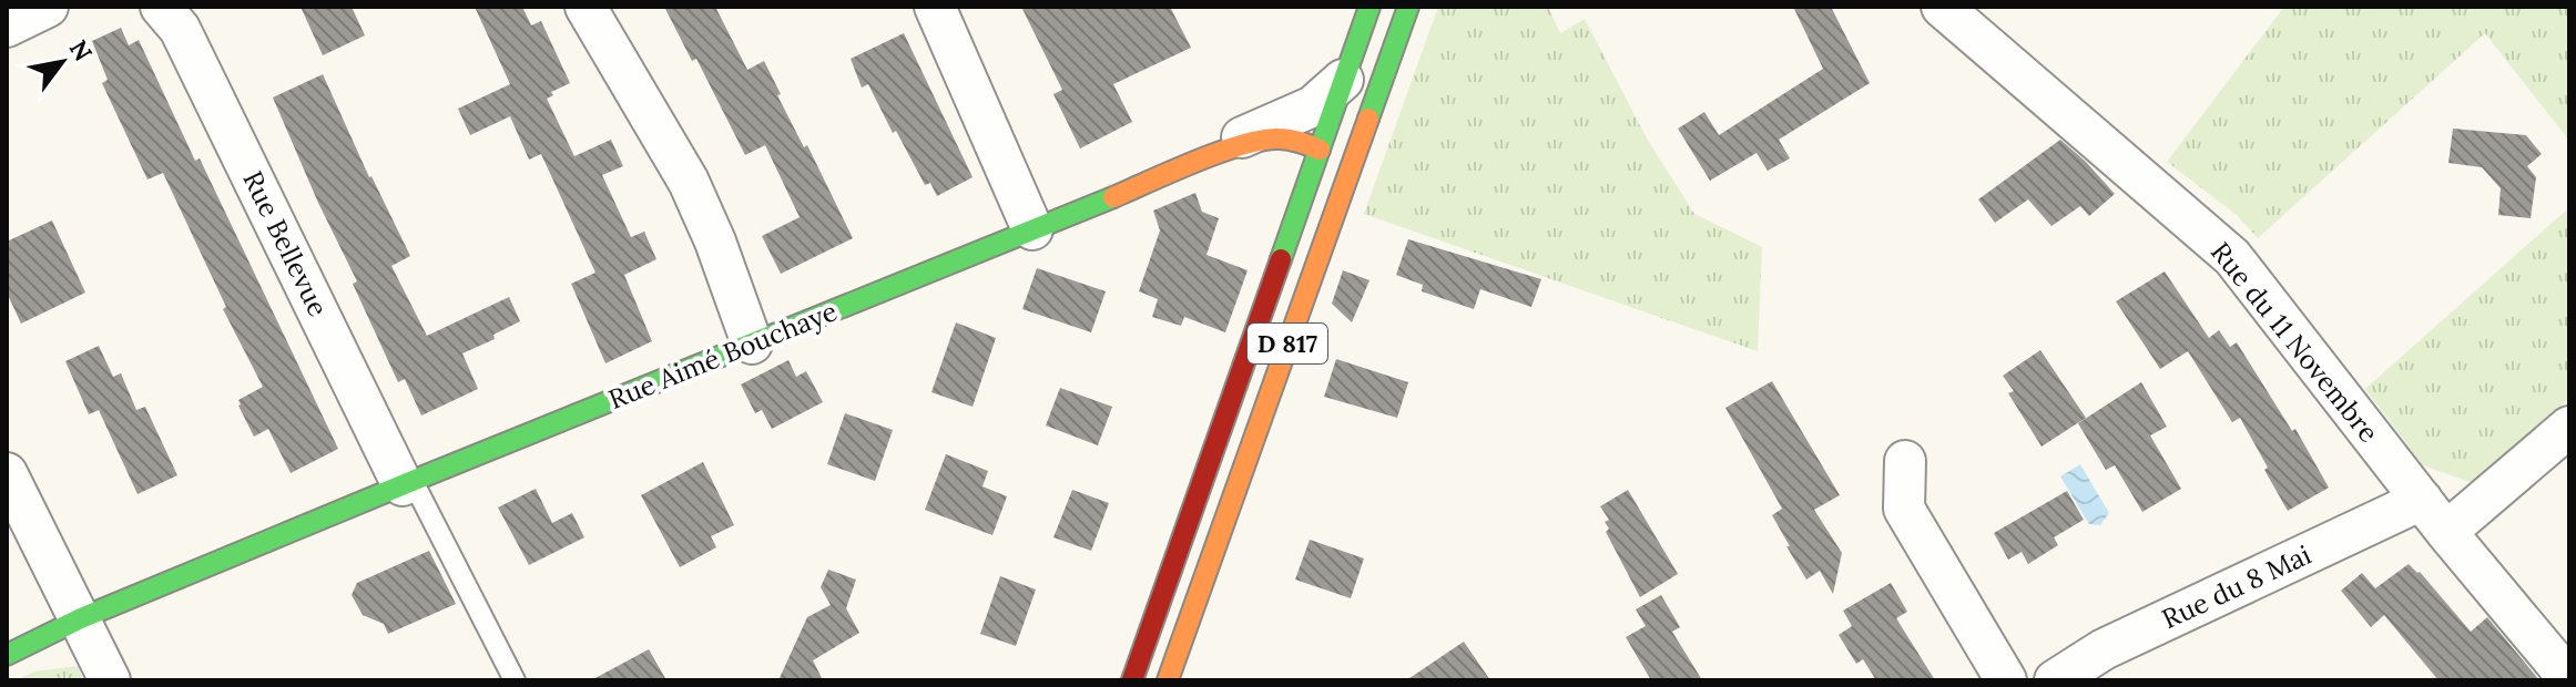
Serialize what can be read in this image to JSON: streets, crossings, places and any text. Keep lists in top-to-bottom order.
{
  "streets": {
    "main road": ["D 817", "Rue Aimé Bouchaye"],
    "street": ["Rue Bellevue", "Rue du 11 Novembre", "Rue du 8 Mai"]
  },
  "crossings": [
    ["Rue Bellevue", "Rue Aimé Bouchaye"],
    ["Rue du 11 Novembre", "Rue du 8 Mai"],
    ["D 817", "Rue Aimé Bouchaye"]
  ],
  "north": "top right"
}
